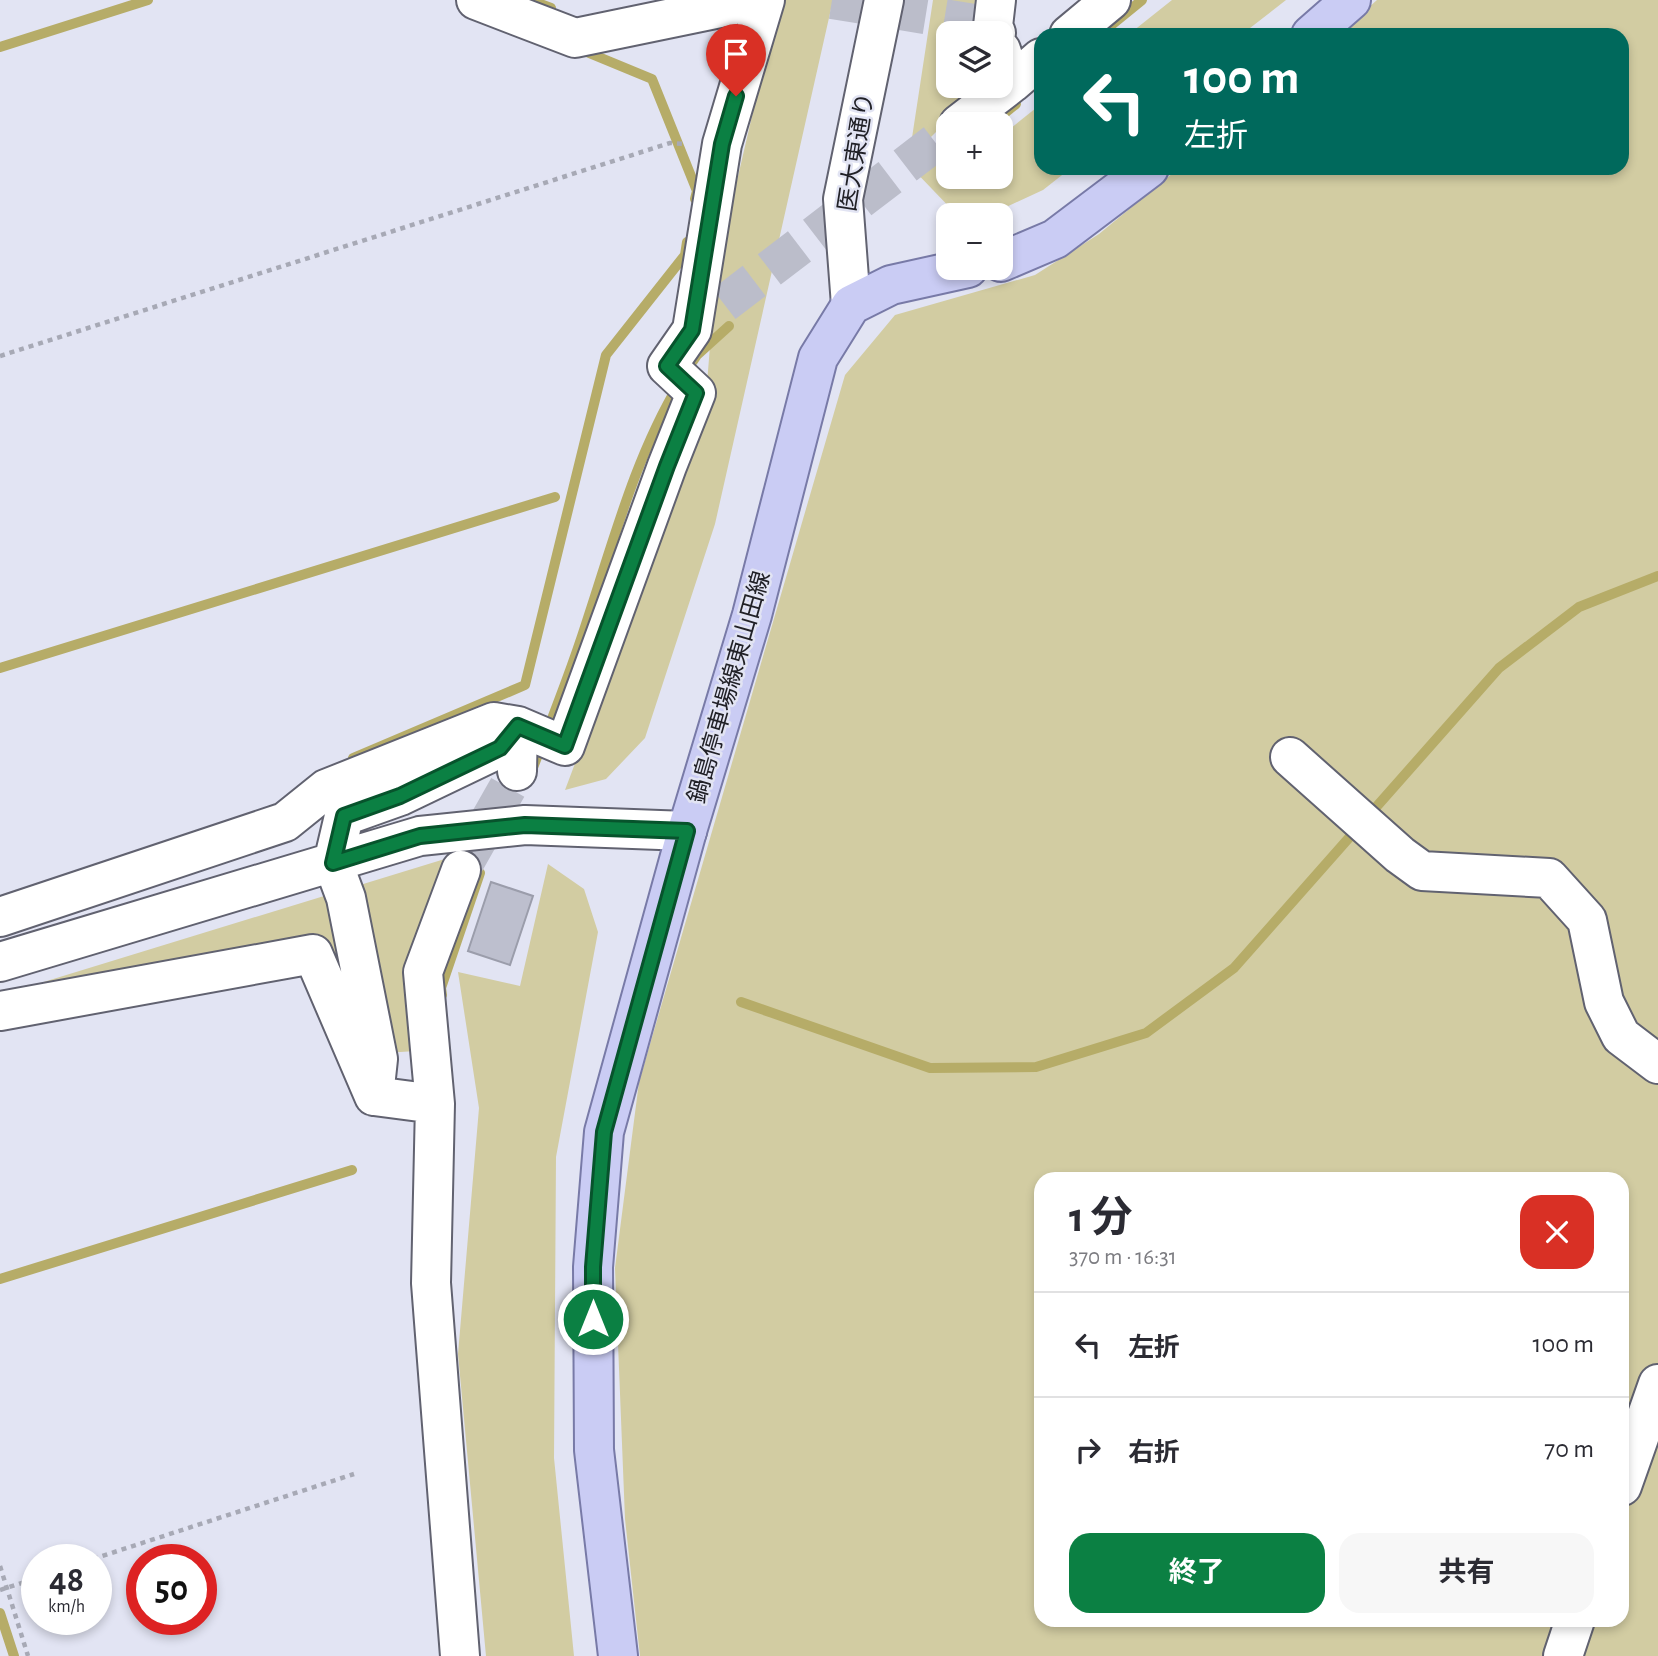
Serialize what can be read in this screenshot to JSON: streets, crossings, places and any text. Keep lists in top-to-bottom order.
{
  "streets": {
    "main road": ["鍋島停車場線東山田線"],
    "street": ["医大東通り"]
  },
  "crossings": [
    ["医大東通り", "鍋島停車場線東山田線"]
  ],
  "page": {
    "map_buttons": ["+", "−"],
    "turn": ["100 m", "左折"],
    "heading": ["1 分", "370 m · 16:31"],
    "list": [
      {
        "name": "左折",
        "value": "100 m"
      },
      {
        "name": "右折",
        "value": "70 m"
      }
    ],
    "buttons": ["終了", "共有"],
    "speed": "48 km/h",
    "limit": "50"
  }
}
